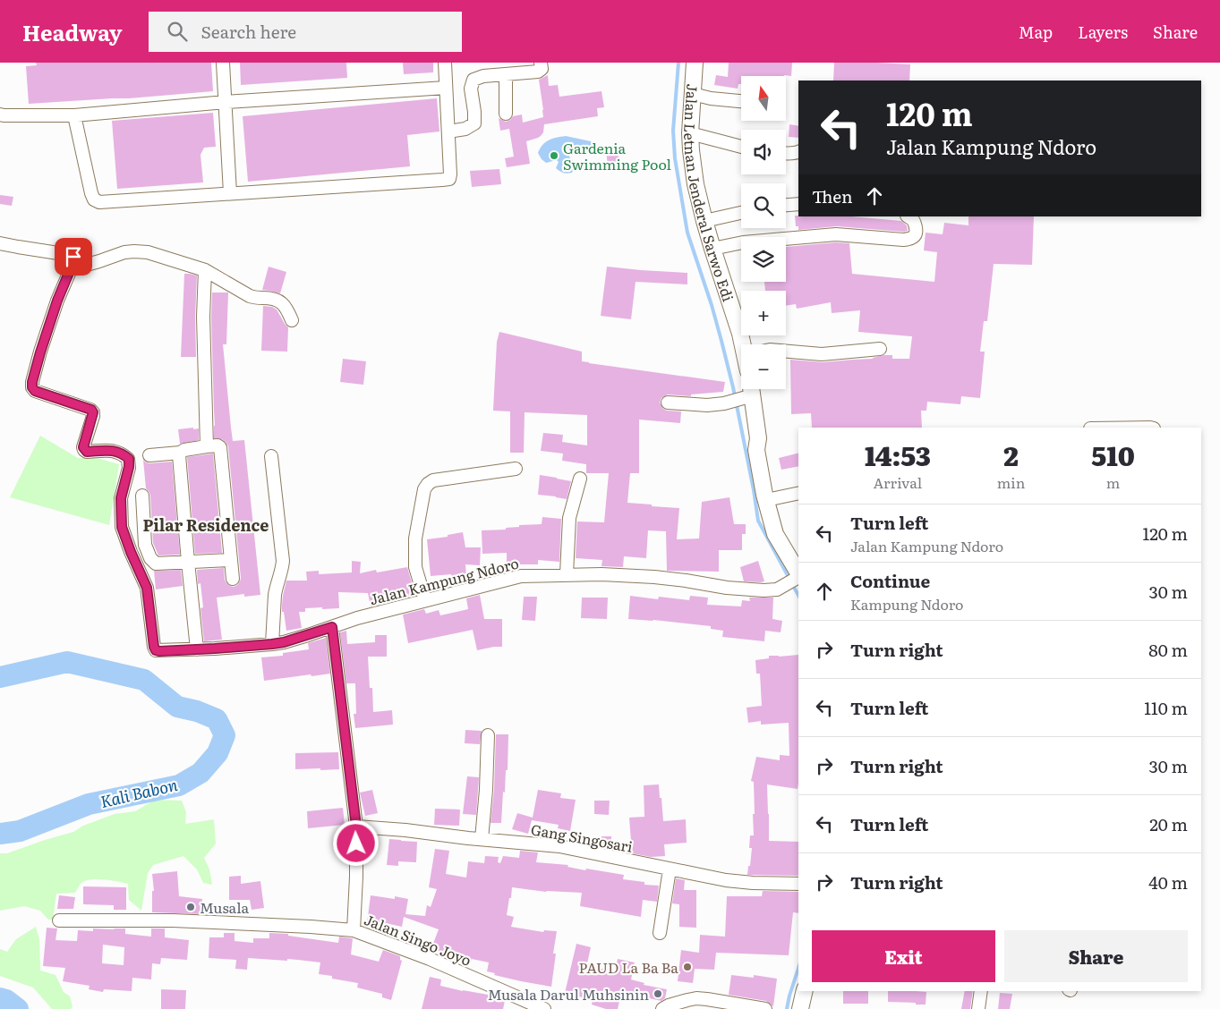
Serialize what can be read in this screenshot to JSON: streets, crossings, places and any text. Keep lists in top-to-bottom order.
{
  "streets": {
    "main road": ["Jalan Letnan Jenderal Sarwo Edi"],
    "street": ["Jalan Kampung Ndoro", "Gang Singosari", "Jalan Singo Joyo"]
  },
  "districts": ["Pilar Residence"],
  "water": ["Kali Babon"],
  "places": [
    "Gardenia Swimming Pool",
    "Musala",
    "PAUD La Ba Ba",
    "Musala Darul Muhsinin"
  ],
  "north": "top",
  "page": {
    "header": "Headway",
    "search": "Search here",
    "nav": ["Map", "Layers", "Share"],
    "map_buttons": ["+", "−"],
    "turn": ["120 m", "Jalan Kampung Ndoro"],
    "then": "Then",
    "eta": [
      "14:53",
      "Arrival",
      "2",
      "min",
      "510",
      "m"
    ],
    "list": [
      {
        "name": "Turn left",
        "note": "Jalan Kampung Ndoro",
        "value": "120 m"
      },
      {
        "name": "Continue",
        "note": "Kampung Ndoro",
        "value": "30 m"
      },
      {
        "name": "Turn right",
        "value": "80 m"
      },
      {
        "name": "Turn left",
        "value": "110 m"
      },
      {
        "name": "Turn right",
        "value": "30 m"
      },
      {
        "name": "Turn left",
        "value": "20 m"
      },
      {
        "name": "Turn right",
        "value": "40 m"
      }
    ],
    "buttons": ["Exit", "Share"]
  }
}
